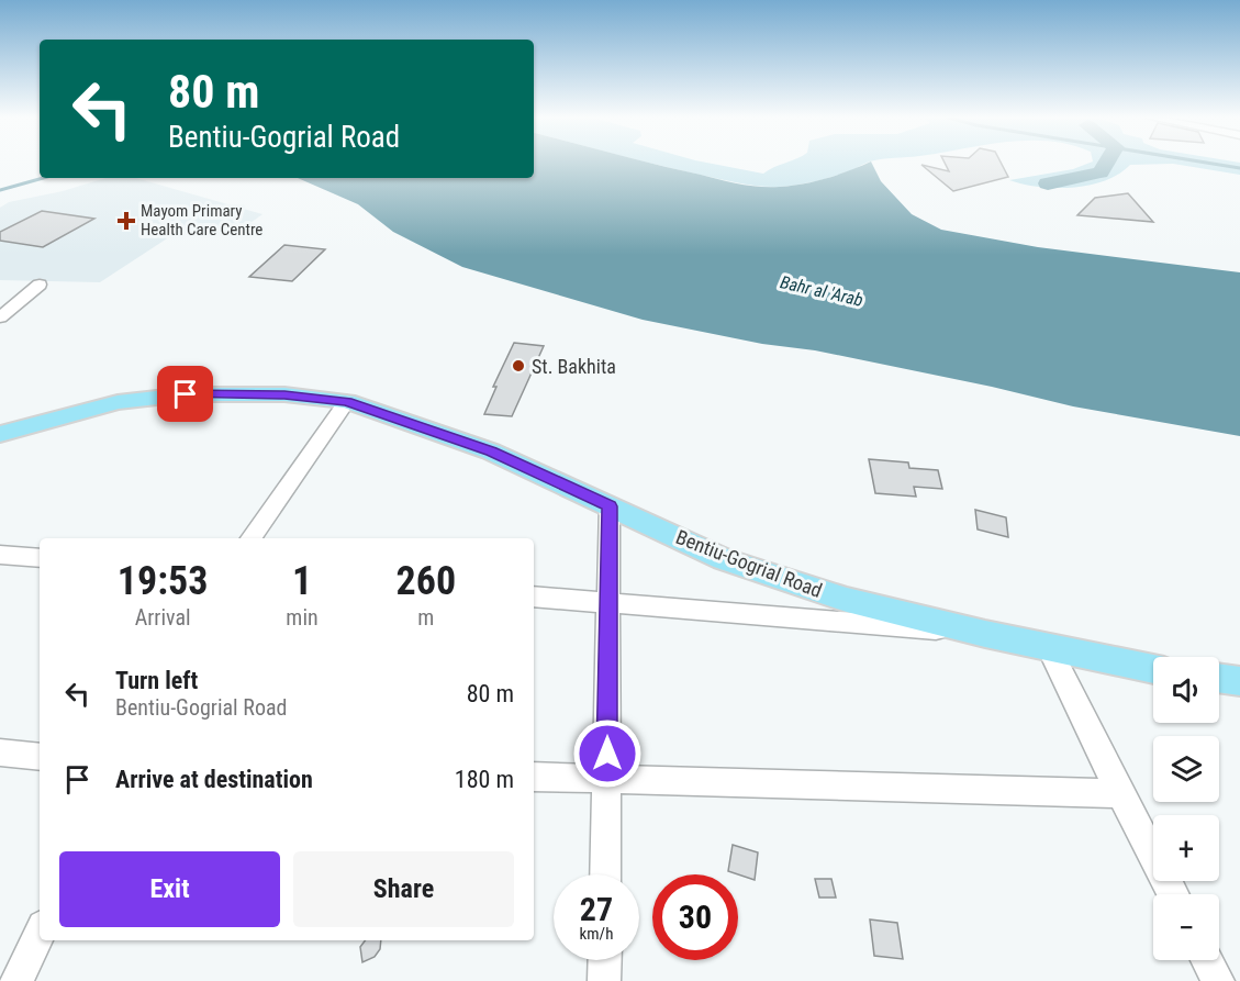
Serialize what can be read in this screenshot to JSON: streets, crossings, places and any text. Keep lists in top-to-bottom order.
{
  "streets": {
    "main road": ["Bentiu-Gogrial Road"]
  },
  "water": ["Bahr al 'Arab"],
  "places": {
    "health": ["Mayom Primary Health Care Centre"],
    "other": ["St. Bakhita"]
  },
  "page": {
    "turn": ["80 m", "Bentiu-Gogrial Road"],
    "eta": [
      "19:53",
      "Arrival",
      "1",
      "min",
      "260",
      "m"
    ],
    "list": [
      {
        "name": "Turn left",
        "note": "Bentiu-Gogrial Road",
        "value": "80 m"
      },
      {
        "name": "Arrive at destination",
        "value": "180 m"
      }
    ],
    "map_buttons": ["+", "−"],
    "buttons": ["Exit", "Share"],
    "speed": "27 km/h",
    "limit": "30"
  }
}
